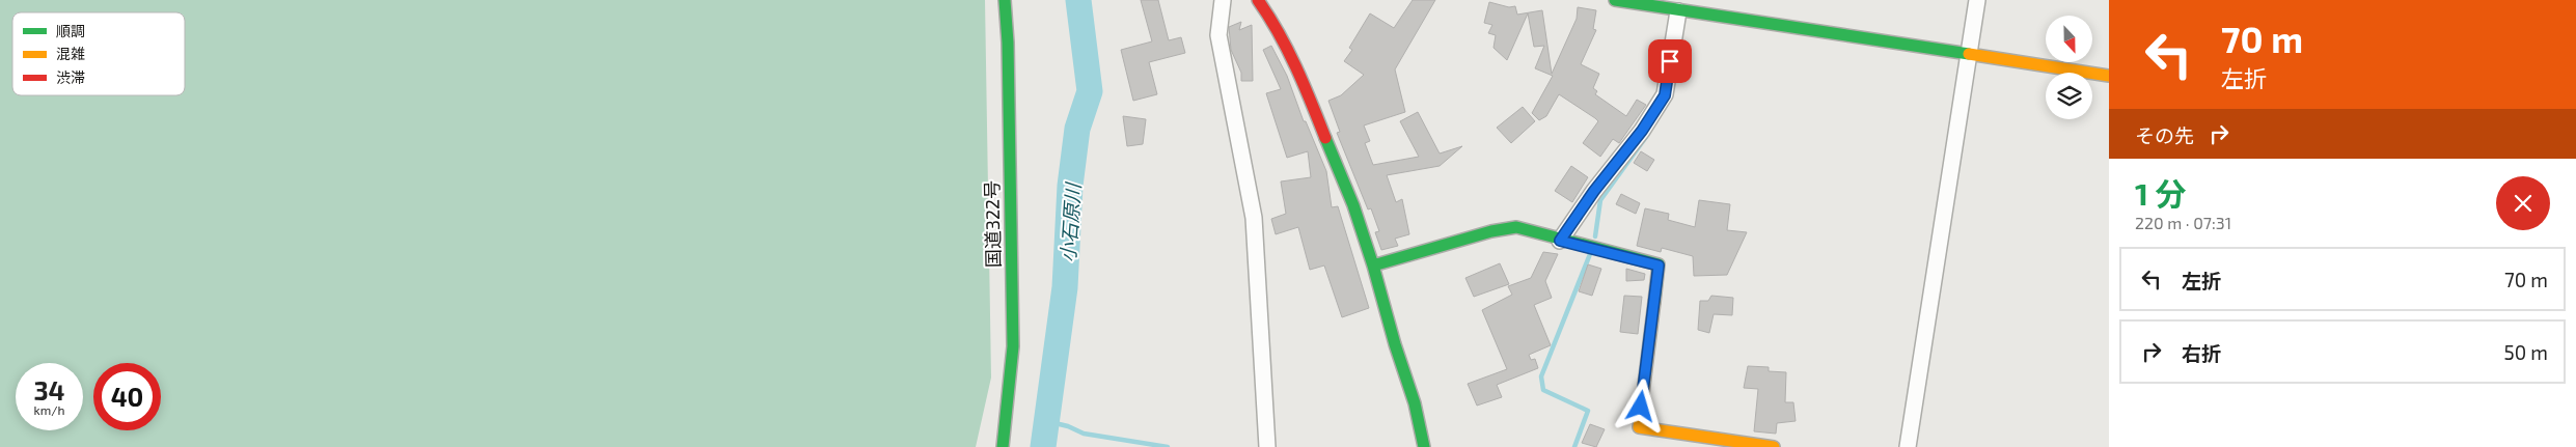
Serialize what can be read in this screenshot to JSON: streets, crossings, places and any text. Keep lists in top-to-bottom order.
{
  "streets": {
    "main road": ["国道322号"]
  },
  "water": ["小石原川"],
  "legend": ["順調", "混雑", "渋滞"],
  "north": "bottom",
  "page": {
    "turn": ["70 m", "左折"],
    "then": "その先",
    "heading": ["1 分", "220 m · 07:31"],
    "list": [
      {
        "name": "左折",
        "value": "70 m"
      },
      {
        "name": "右折",
        "value": "50 m"
      }
    ],
    "speed": "34 km/h",
    "limit": "40"
  }
}
